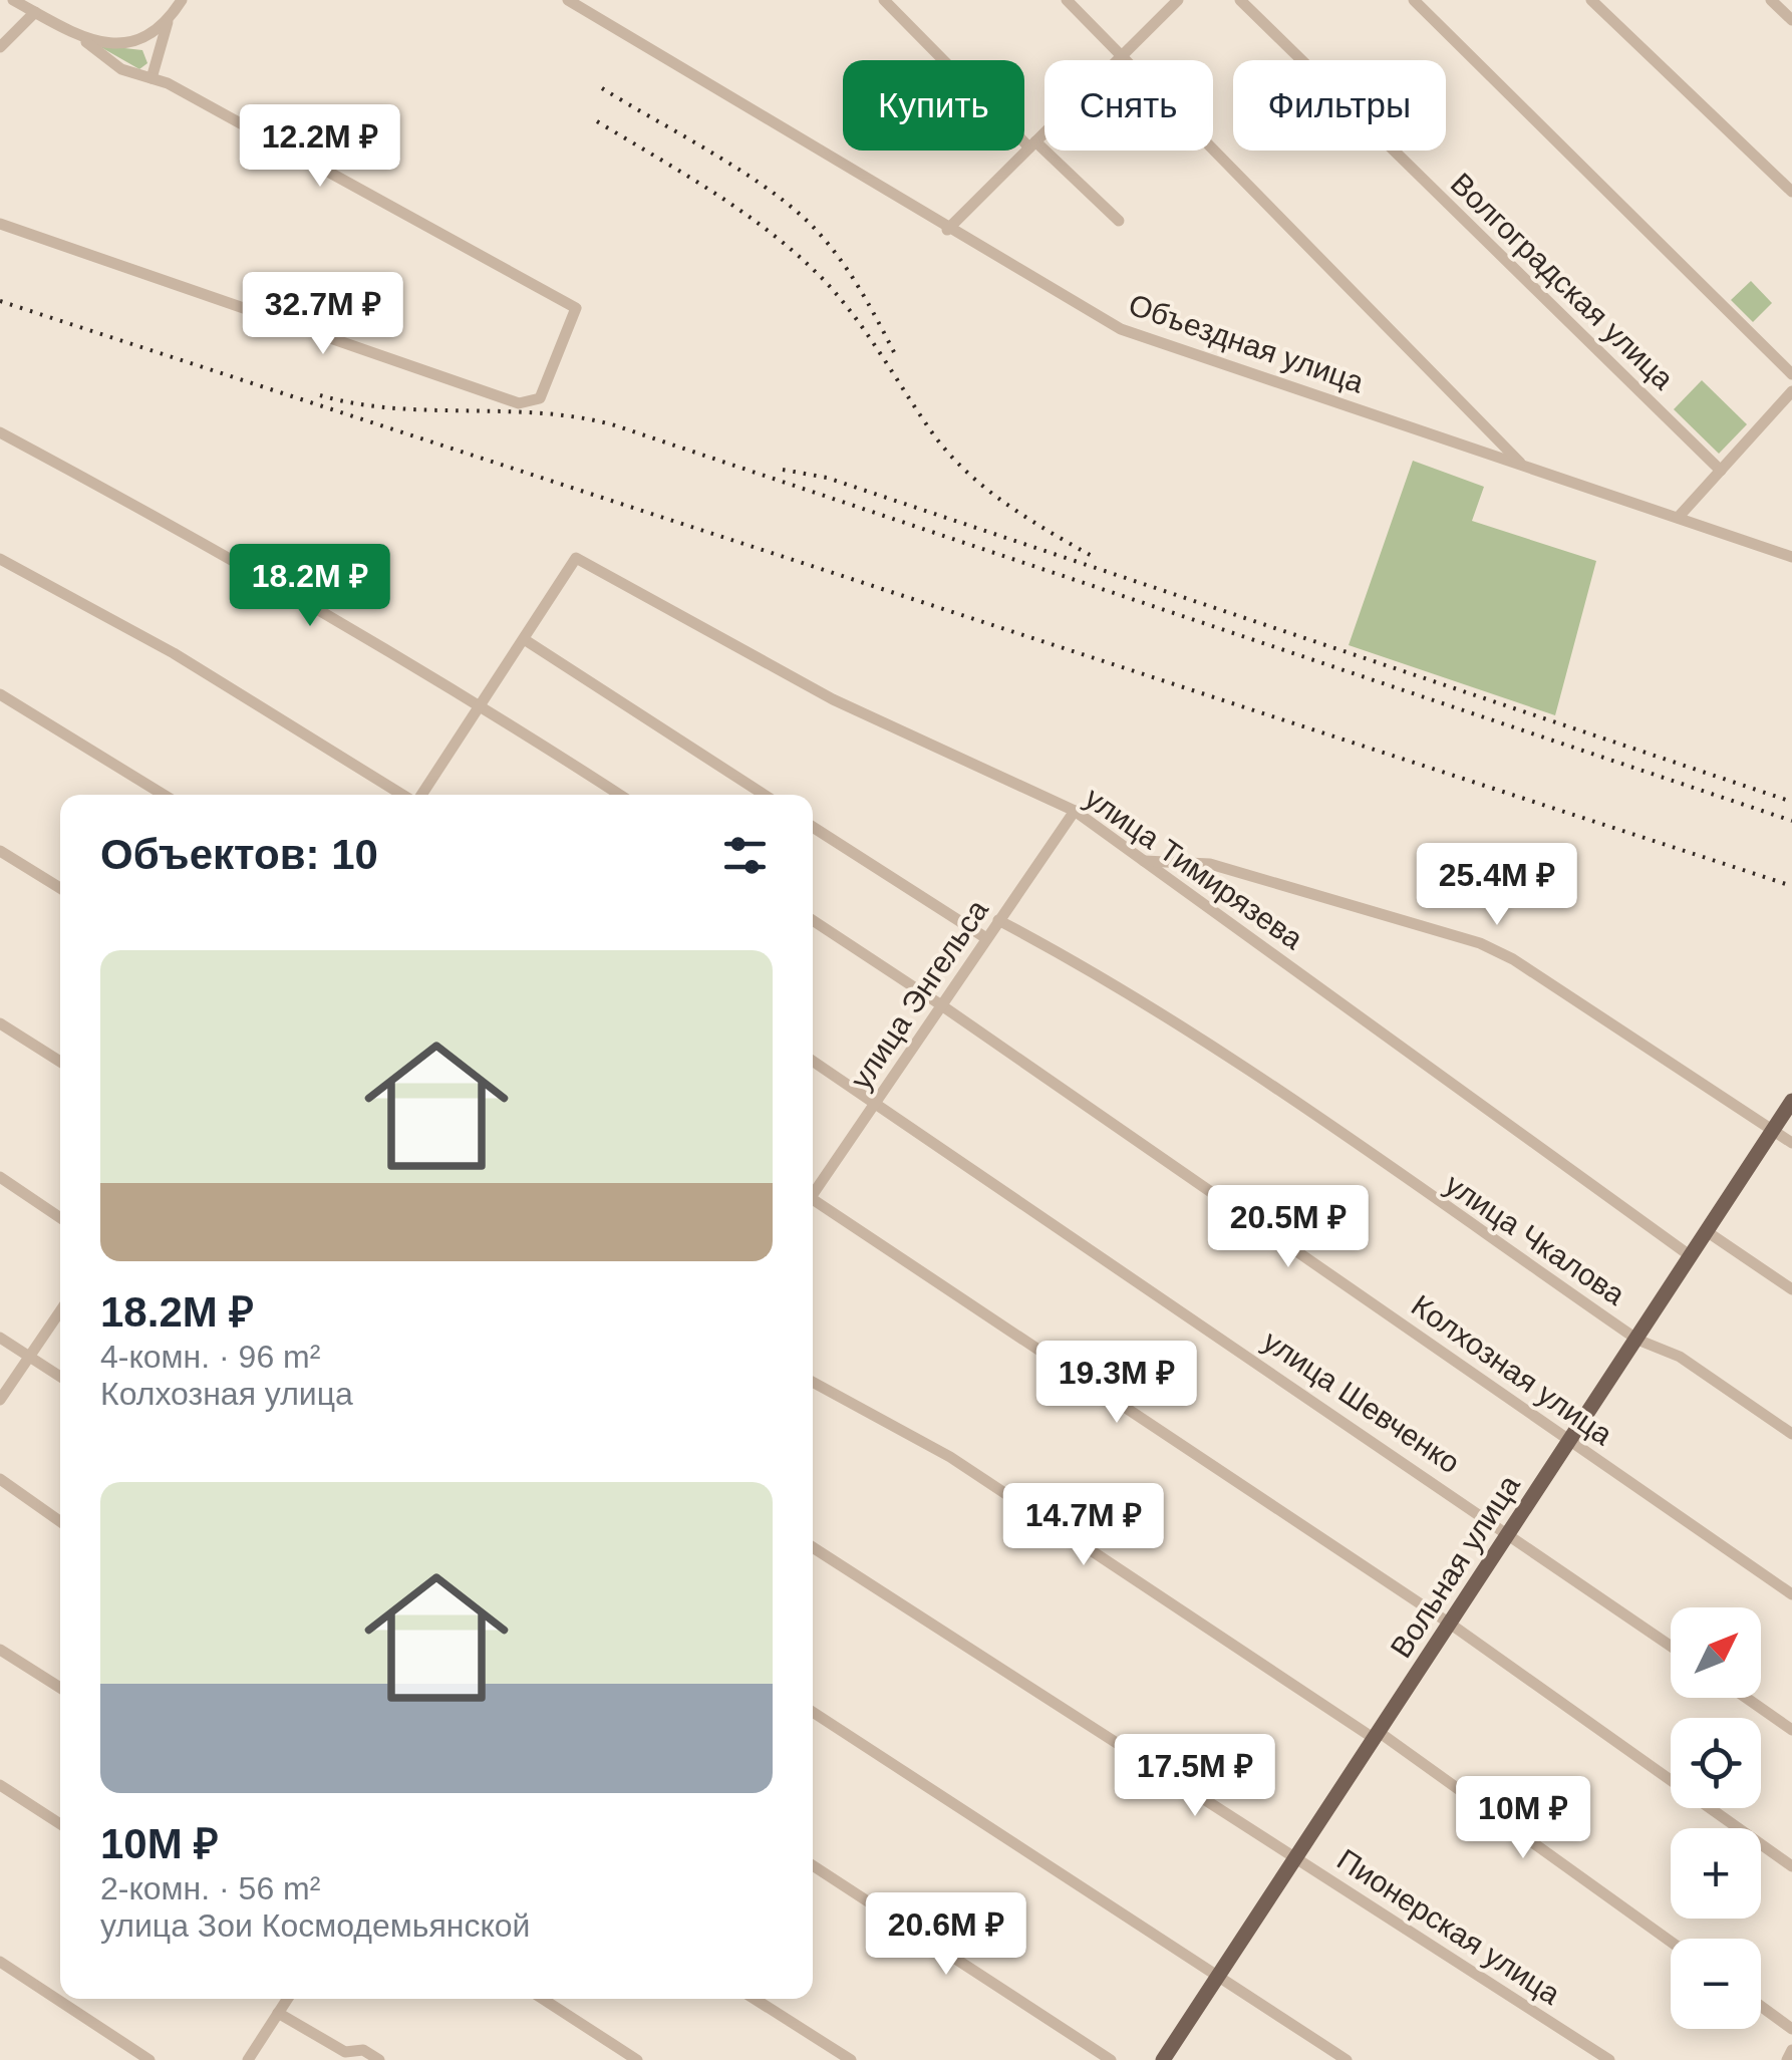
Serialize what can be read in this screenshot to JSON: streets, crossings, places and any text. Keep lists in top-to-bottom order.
{
  "streets": {
    "main road": ["Вольная улица"],
    "street": [
      "Волгоградская улица",
      "Объездная улица",
      "улица Тимирязева",
      "улица Энгельса",
      "улица Чкалова",
      "Колхозная улица",
      "улица Шевченко",
      "Пионерская улица"
    ]
  },
  "crossings": [
    ["улица Тимирязева", "улица Энгельса"],
    ["улица Тимирязева", "Вольная улица"],
    ["улица Энгельса", "улица Чкалова"],
    ["улица Энгельса", "Колхозная улица"],
    ["улица Энгельса", "улица Шевченко"],
    ["улица Чкалова", "Вольная улица"],
    ["Колхозная улица", "Вольная улица"],
    ["улица Шевченко", "Вольная улица"],
    ["Вольная улица", "Пионерская улица"]
  ],
  "north": "top right",
  "page": {
    "chip": ["Купить", "Снять", "Фильтры"],
    "price": [
      "12.2M ₽",
      "32.7M ₽",
      "18.2M ₽",
      "25.4M ₽",
      "20.5M ₽",
      "19.3M ₽",
      "14.7M ₽",
      "17.5M ₽",
      "10M ₽",
      "20.6M ₽"
    ],
    "heading": "Объектов: 10",
    "list": [
      {
        "name": "18.2M ₽",
        "note": "4-комн. · 96 m² · Колхозная улица"
      },
      {
        "name": "10M ₽",
        "note": "2-комн. · 56 m² · улица Зои Космодемьянской"
      }
    ],
    "map_buttons": ["+", "−"]
  }
}
